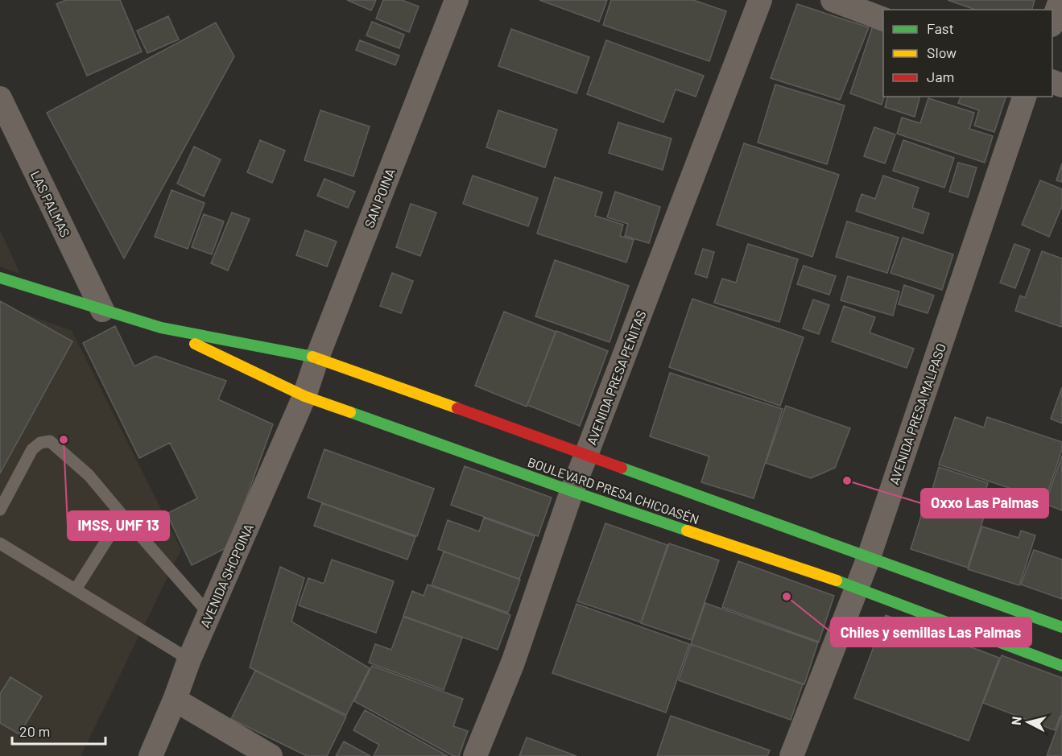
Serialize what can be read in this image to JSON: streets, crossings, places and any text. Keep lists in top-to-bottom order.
{
  "streets": {
    "main road": ["BOULEVARD PRESA CHICOASÉN"],
    "street": [
      "SAN POINA",
      "LAS PALMAS",
      "AVENIDA PRESA PEÑITAS",
      "AVENIDA PRESA MALPASO",
      "AVENIDA SHCPOINA"
    ]
  },
  "crossings": [
    ["SAN POINA", "BOULEVARD PRESA CHICOASÉN"],
    ["SAN POINA", "AVENIDA SHCPOINA"],
    ["LAS PALMAS", "BOULEVARD PRESA CHICOASÉN"],
    ["AVENIDA PRESA PEÑITAS", "BOULEVARD PRESA CHICOASÉN"],
    ["AVENIDA PRESA MALPASO", "BOULEVARD PRESA CHICOASÉN"],
    ["BOULEVARD PRESA CHICOASÉN", "AVENIDA SHCPOINA"]
  ],
  "places": ["IMSS, UMF 13", "Oxxo Las Palmas", "Chiles y semillas Las Palmas"],
  "legend": ["Fast", "Slow", "Jam"],
  "scale_bar": "20 m",
  "north": "left"
}
